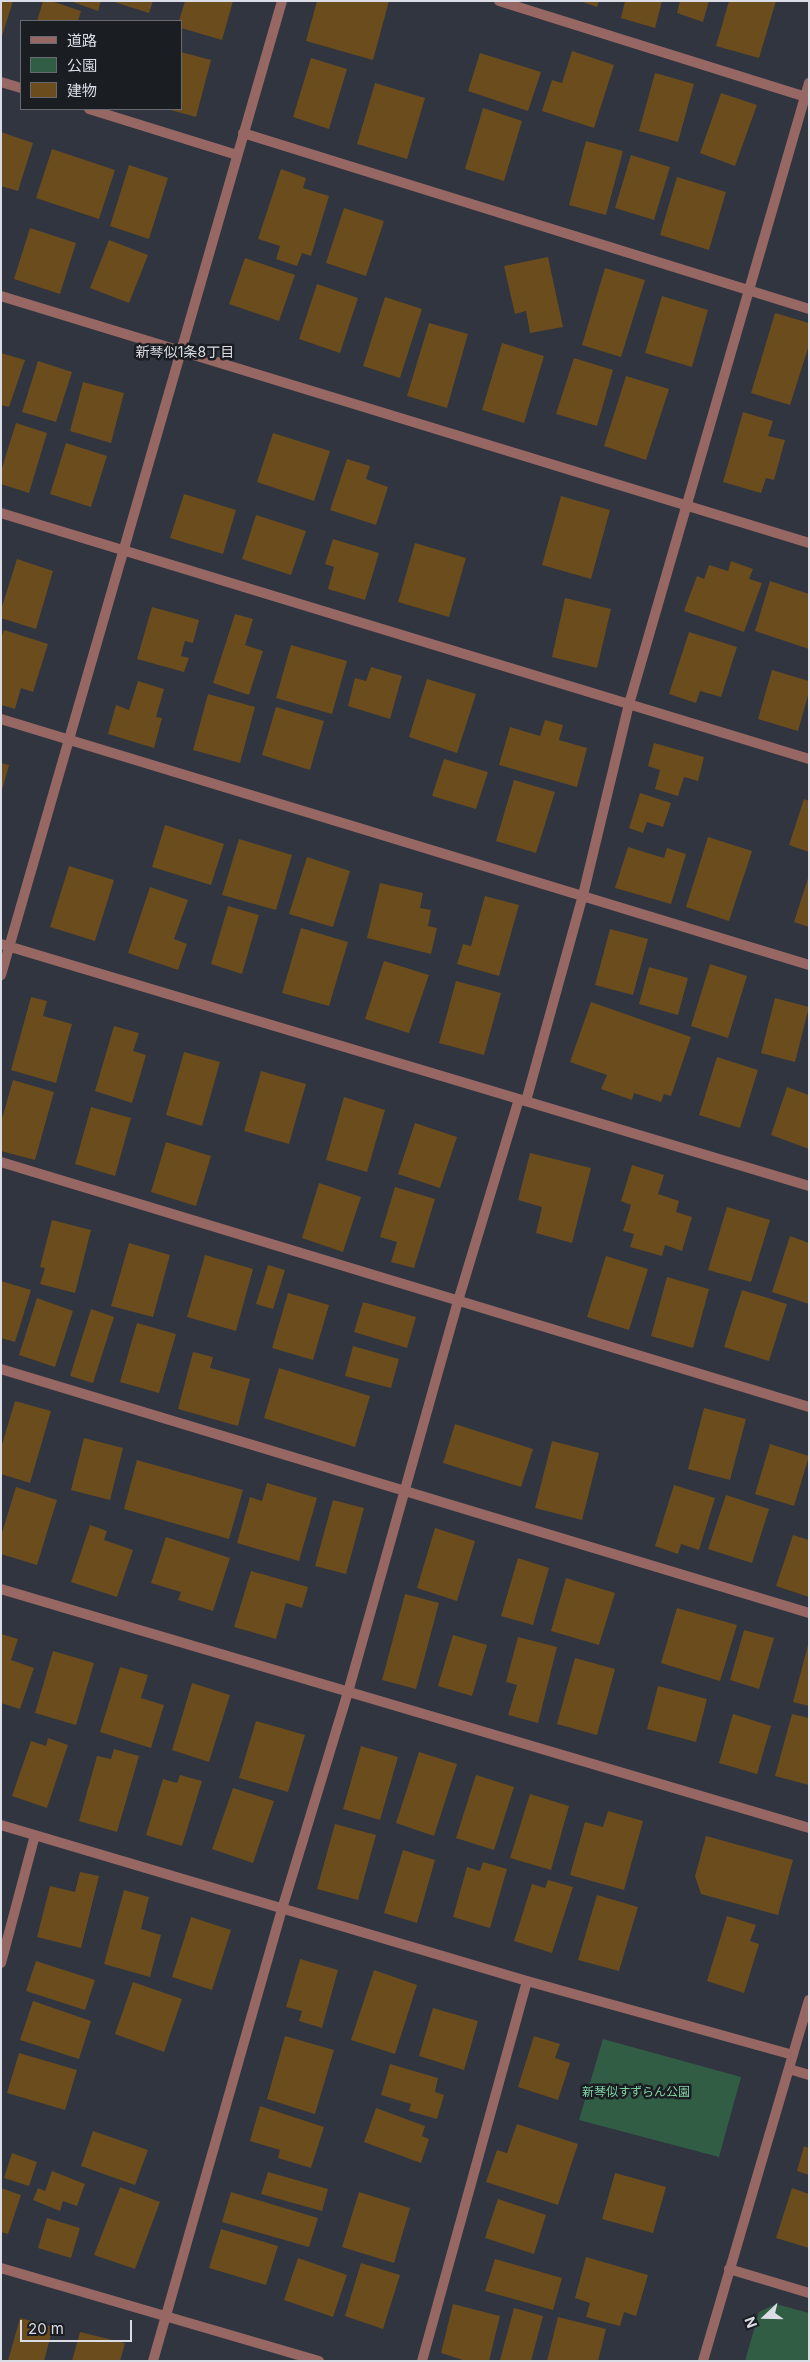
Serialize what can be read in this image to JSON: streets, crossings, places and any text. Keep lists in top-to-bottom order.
{
  "districts": ["新琴似1条8丁目"],
  "parks": ["新琴似すずらん公園"],
  "legend": ["道路", "公園", "建物"],
  "scale_bar": "20 m",
  "north": "left"
}
